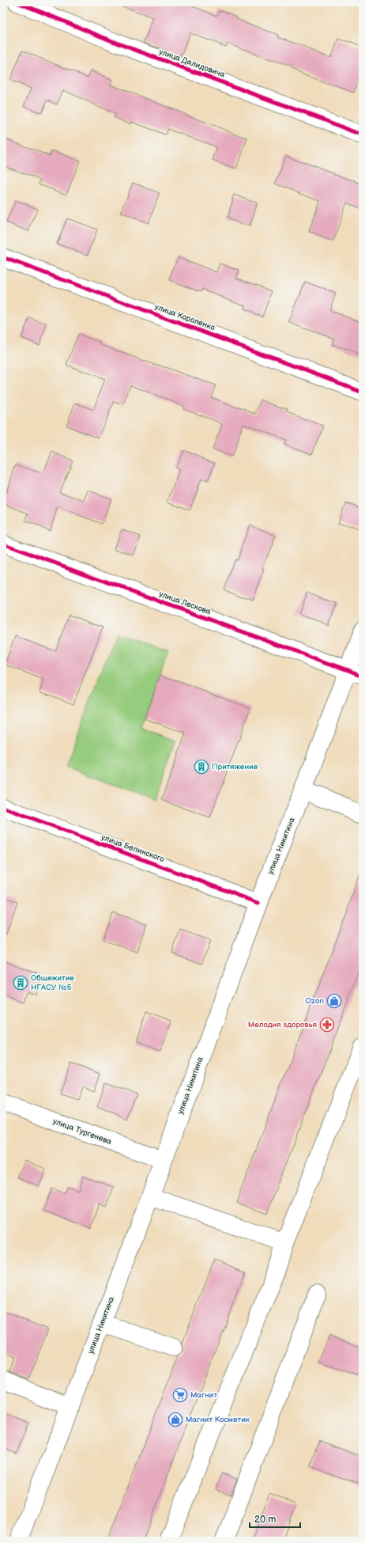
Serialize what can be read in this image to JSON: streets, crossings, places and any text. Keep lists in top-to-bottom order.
{
  "streets": {
    "street": [
      "улица Далидовича",
      "улица Короленко",
      "улица Лескова",
      "улица Никитина",
      "улица Белинского",
      "улица Тургенева"
    ]
  },
  "crossings": [
    ["улица Лескова", "улица Никитина"],
    ["улица Никитина", "улица Белинского"],
    ["улица Никитина", "улица Тургенева"]
  ],
  "places": {
    "building": ["Притяжение", "Общежитие НГАСУ №5"],
    "shop": ["Ozon", "Магнит Косметик"],
    "pharmacy": ["Мелодия здоровья"],
    "supermarket": ["Магнит"]
  },
  "scale_bar": "20 m"
}
